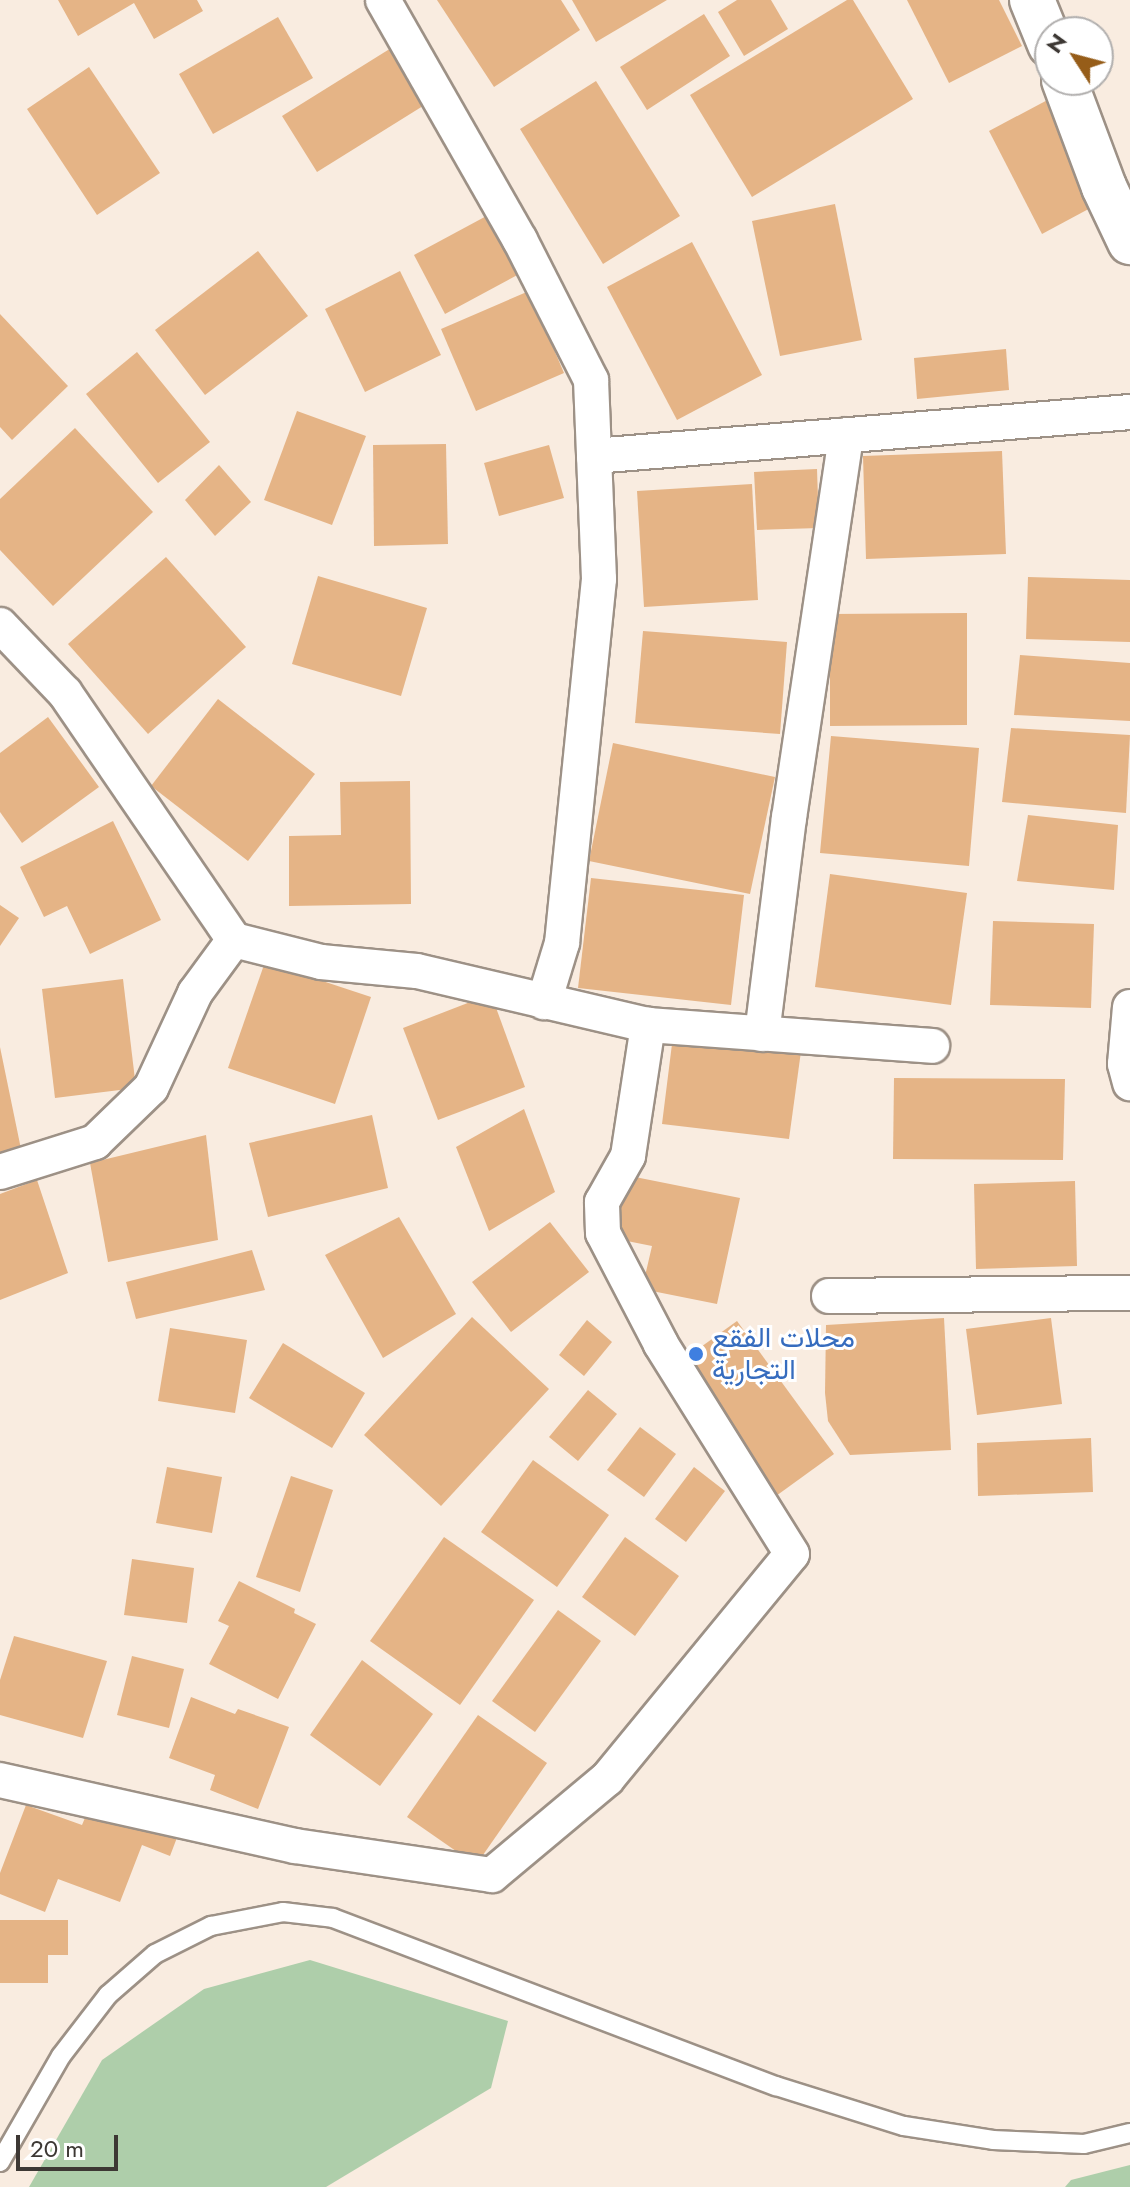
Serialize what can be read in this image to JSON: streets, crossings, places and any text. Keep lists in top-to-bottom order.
{
  "places": ["محلات الفقع التجارية"],
  "scale_bar": "20 m",
  "north": "top left"
}
